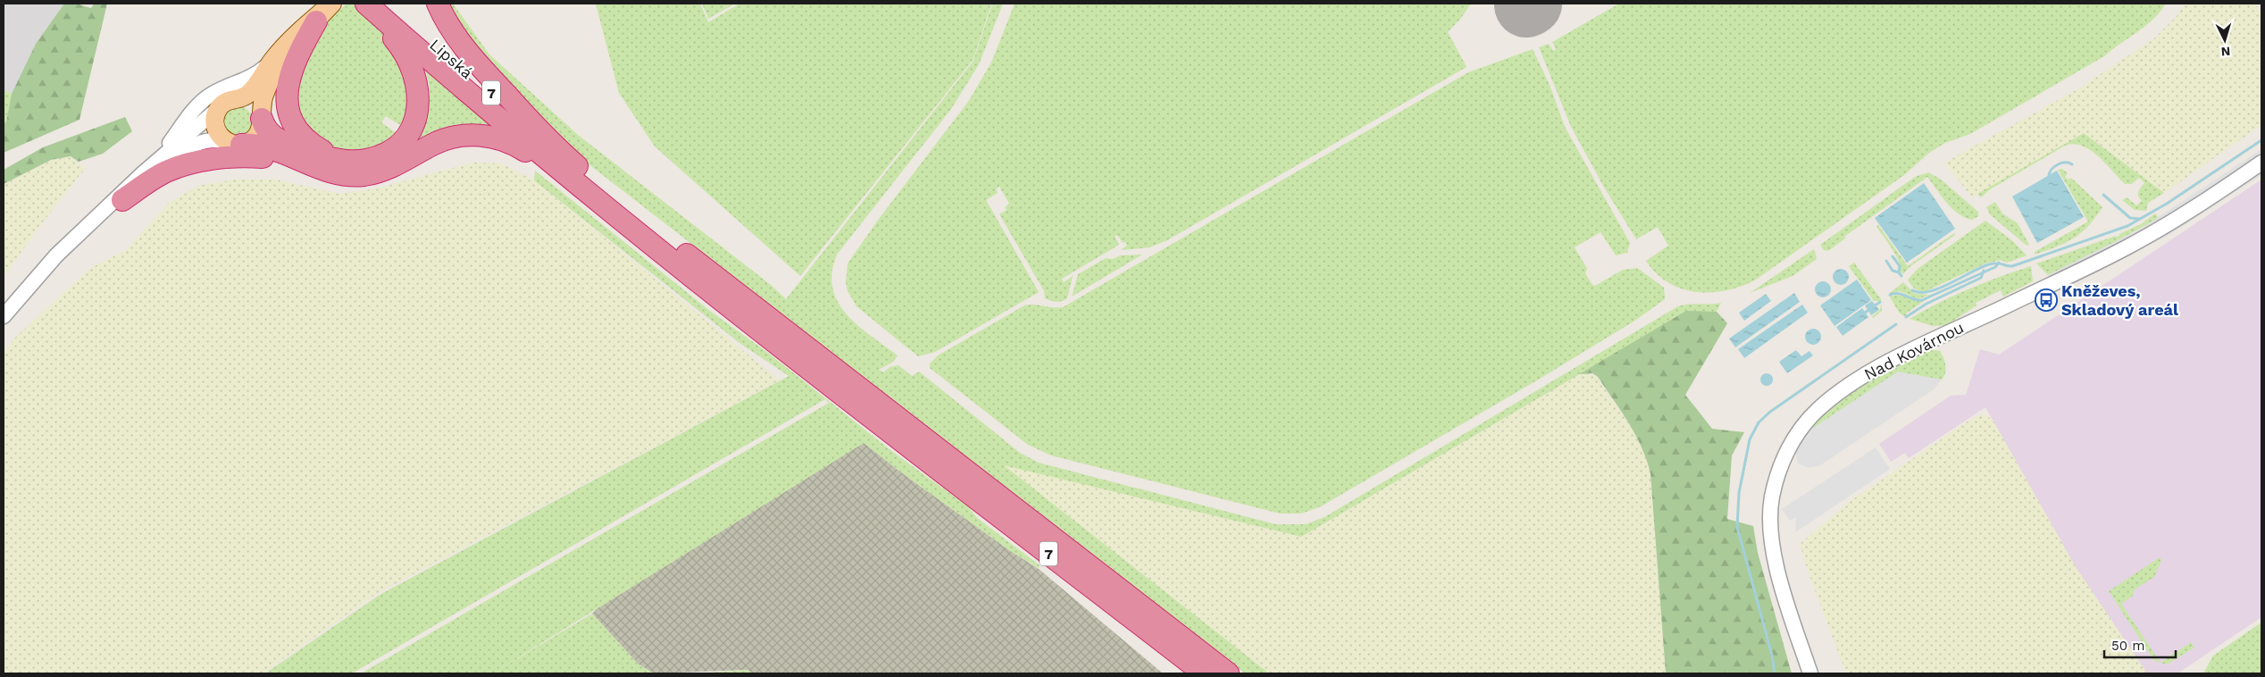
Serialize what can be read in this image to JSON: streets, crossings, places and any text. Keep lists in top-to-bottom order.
{
  "streets": {
    "highway": ["Lipská", "7"],
    "street": ["Nad Kovárnou"]
  },
  "crossings": [
    ["Lipská", "7"]
  ],
  "places": {
    "bus stop": ["Kněževes, Skladový areál"]
  },
  "scale_bar": "50 m",
  "north": "bottom"
}
